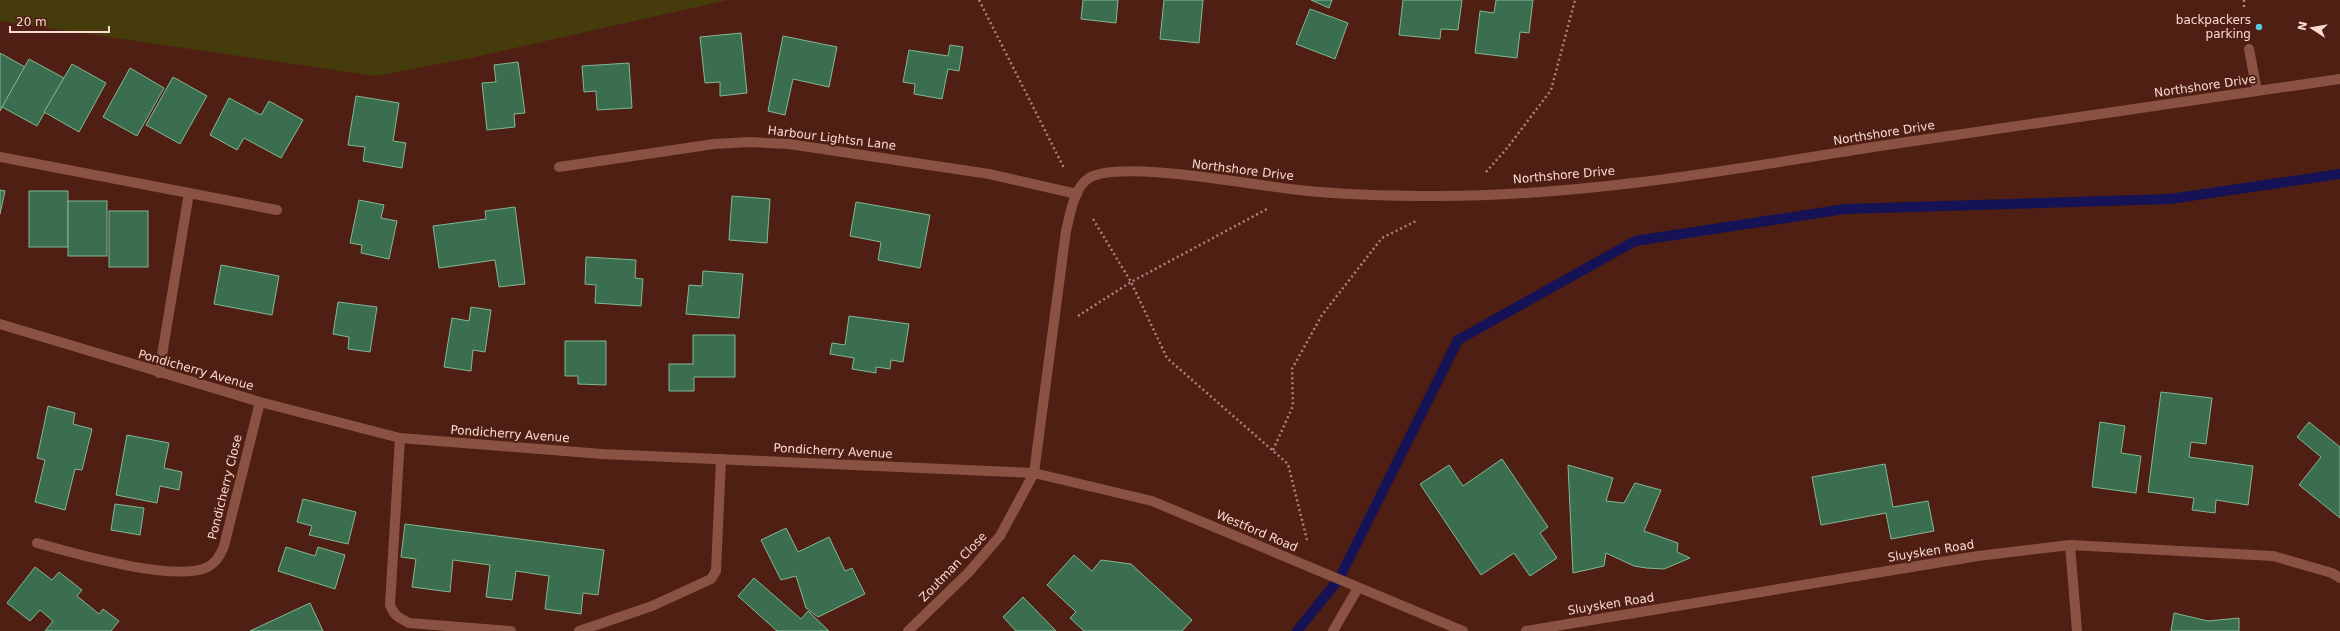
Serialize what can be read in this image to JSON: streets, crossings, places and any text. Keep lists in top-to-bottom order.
{
  "streets": {
    "street": [
      "Northshore Drive",
      "Harbour Lightsn Lane",
      "Pondicherry Avenue",
      "Pondicherry Close",
      "Westford Road",
      "Sluysken Road",
      "Zoutman Close"
    ]
  },
  "crossings": [
    ["Northshore Drive", "Harbour Lightsn Lane"],
    ["Northshore Drive", "Pondicherry Avenue"],
    ["Northshore Drive", "Westford Road"],
    ["Northshore Drive", "Zoutman Close"],
    ["Pondicherry Avenue", "Pondicherry Close"],
    ["Pondicherry Avenue", "Westford Road"],
    ["Pondicherry Avenue", "Zoutman Close"],
    ["Westford Road", "Zoutman Close"]
  ],
  "places": ["backpackers parking"],
  "scale_bar": "20 m",
  "north": "left"
}
